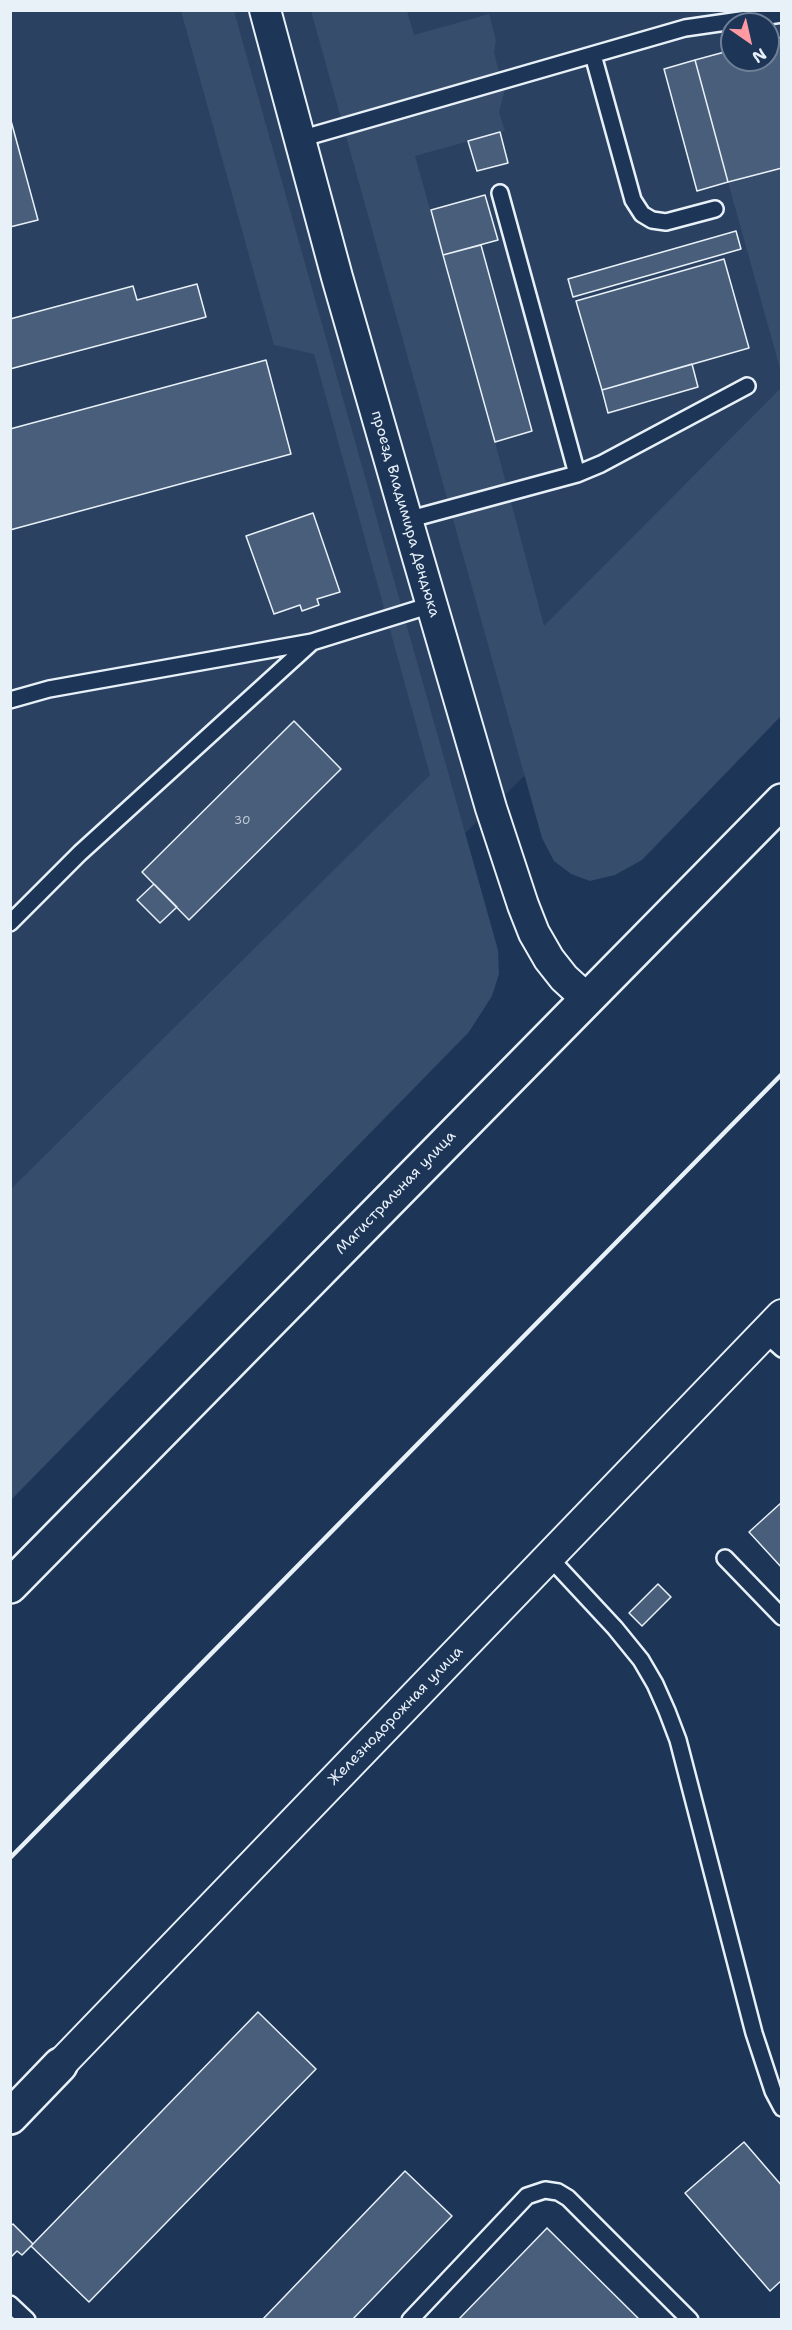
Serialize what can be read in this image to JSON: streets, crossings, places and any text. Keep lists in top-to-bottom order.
{
  "streets": {
    "main road": ["Магистральная улица", "Железнодорожная улица"],
    "street": ["проезд Владимира Дендюка"]
  },
  "crossings": [
    ["проезд Владимира Дендюка", "Магистральная улица"]
  ],
  "house_numbers": ["30"],
  "north": "bottom right"
}
